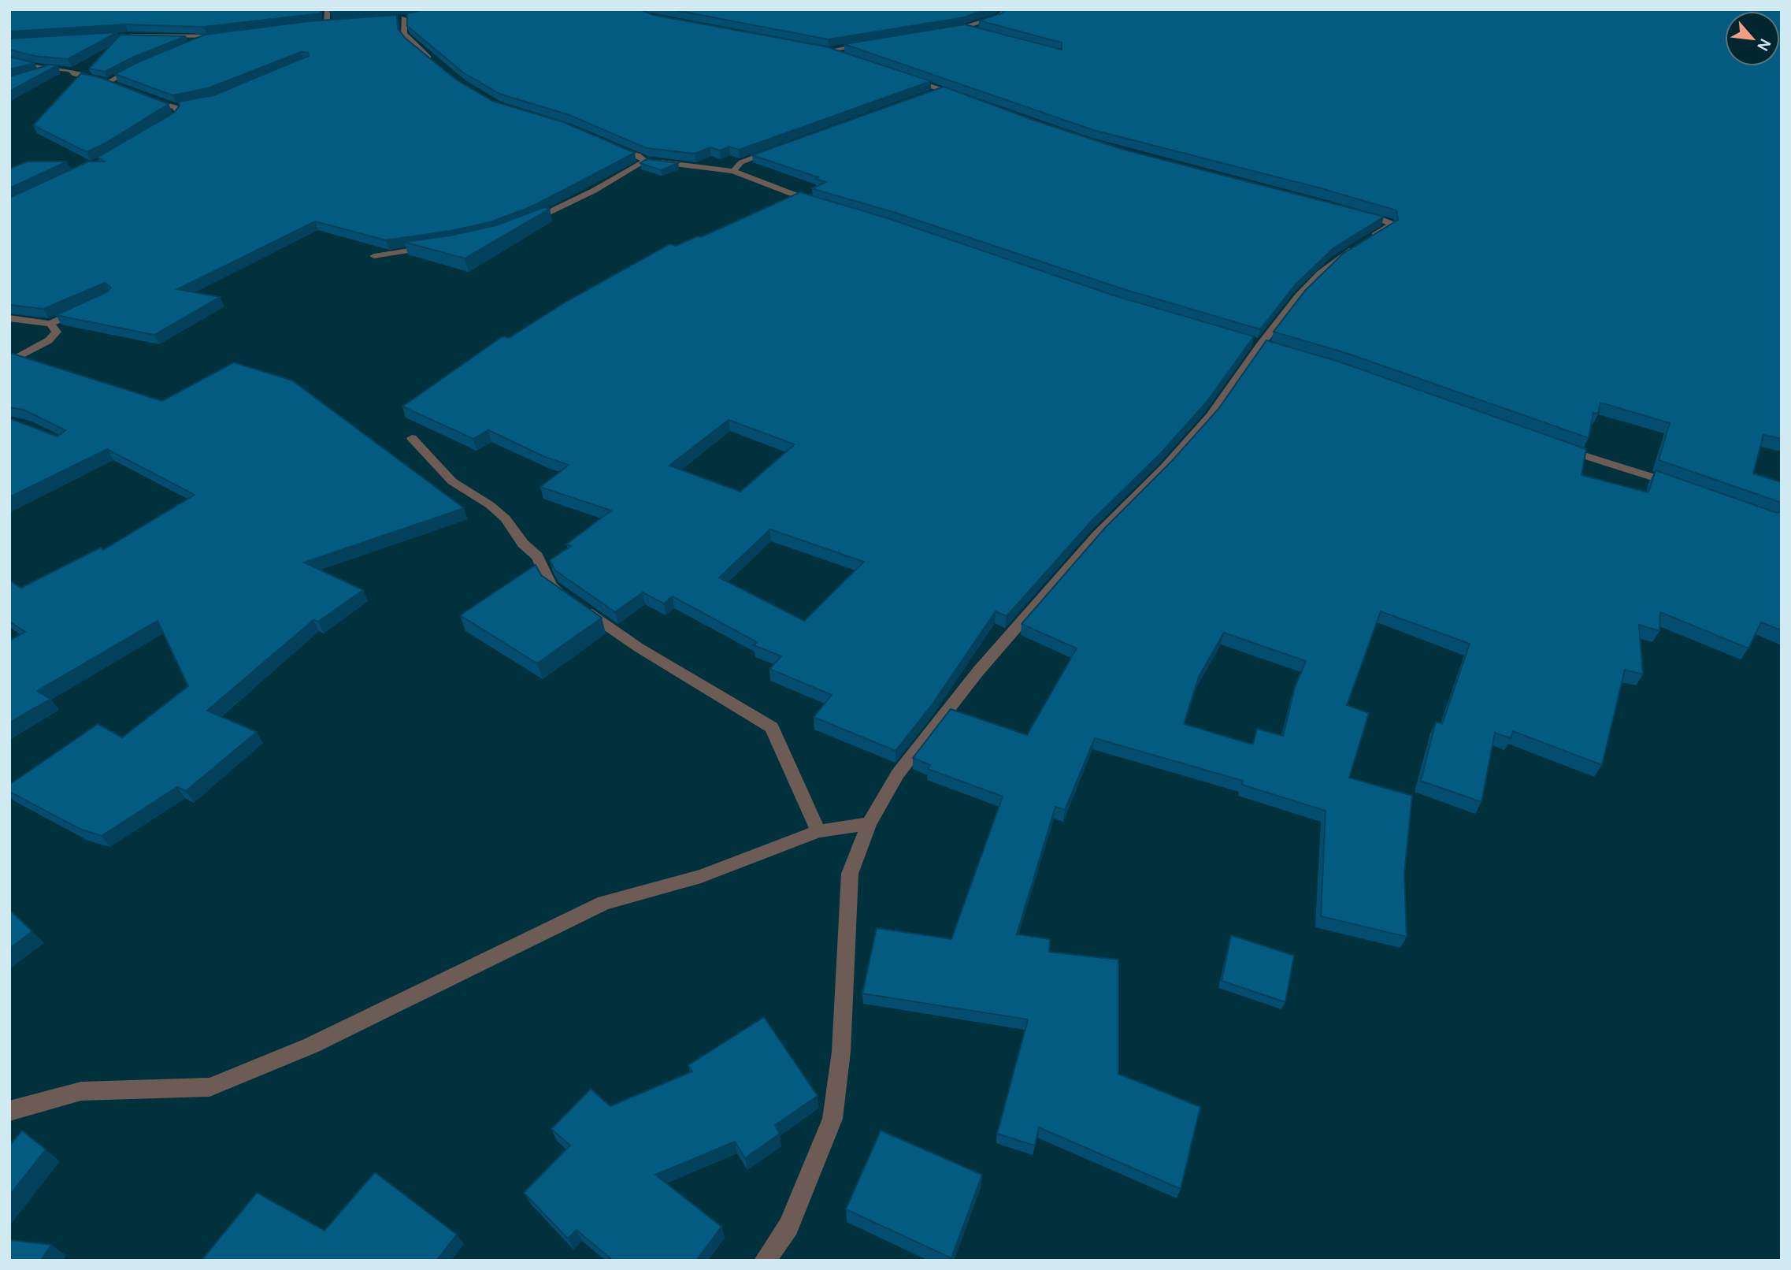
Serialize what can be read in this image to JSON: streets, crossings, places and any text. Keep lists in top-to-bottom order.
{
  "north": "bottom right"
}
